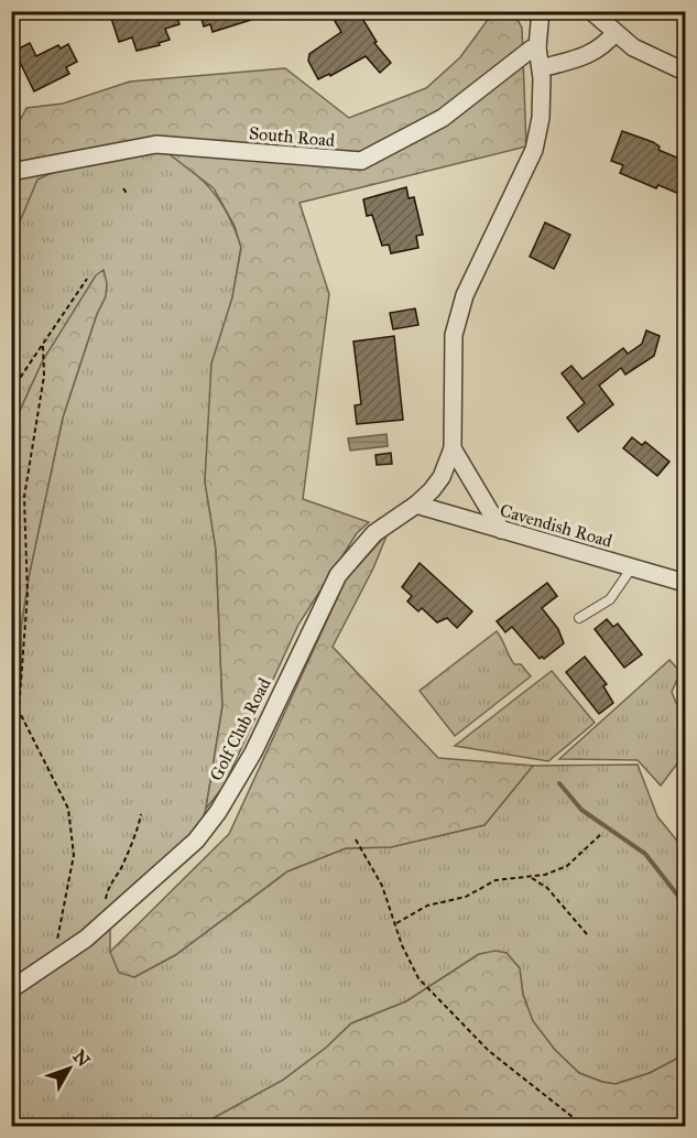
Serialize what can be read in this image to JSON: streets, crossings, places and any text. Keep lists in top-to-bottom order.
{
  "streets": {
    "street": ["South Road", "Cavendish Road", "Golf Club Road"]
  },
  "crossings": [
    ["Cavendish Road", "Golf Club Road"]
  ],
  "north": "top right"
}
